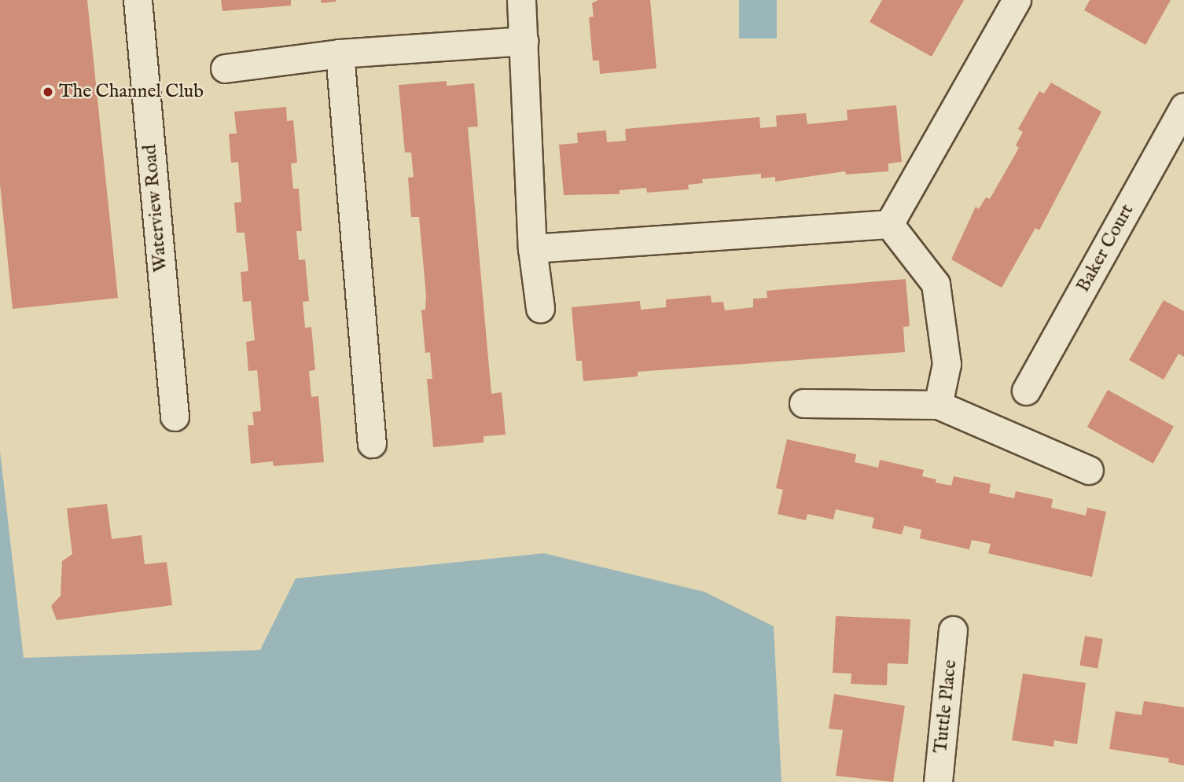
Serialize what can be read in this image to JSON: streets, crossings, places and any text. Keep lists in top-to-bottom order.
{
  "streets": {
    "street": ["Waterview Road", "Baker Court", "Tuttle Place"]
  },
  "places": ["The Channel Club"]
}
